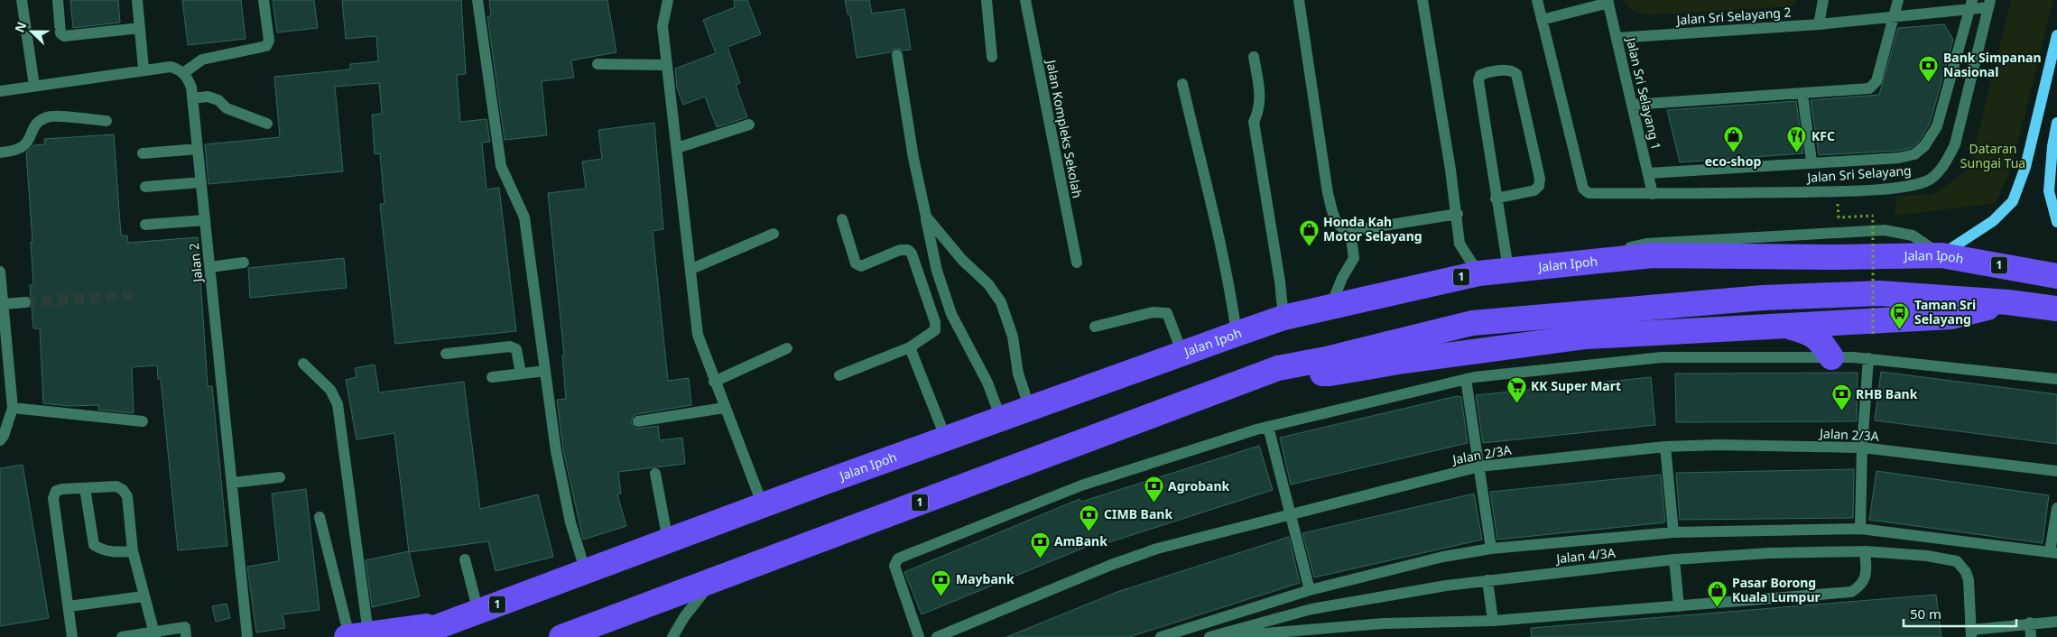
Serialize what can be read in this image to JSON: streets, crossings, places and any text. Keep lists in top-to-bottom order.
{
  "streets": {
    "highway": ["Jalan Ipoh", "1"],
    "street": [
      "Jalan Sri Selayang 2",
      "Jalan Sri Selayang 1",
      "Jalan Kompleks Sekolah",
      "Jalan Sri Selayang",
      "Jalan 2",
      "Jalan 2/3A",
      "Jalan 4/3A"
    ]
  },
  "crossings": [
    ["Jalan Sri Selayang 2", "Jalan Sri Selayang 1"],
    ["Jalan Sri Selayang 2", "Jalan Sri Selayang"],
    ["Jalan Sri Selayang 1", "Jalan Sri Selayang"]
  ],
  "parks": ["Dataran Sungai Tua"],
  "places": {
    "bank": [
      "Bank Simpanan Nasional",
      "RHB Bank",
      "Agrobank",
      "CIMB Bank",
      "AmBank",
      "Maybank"
    ],
    "shop": ["eco-shop", "Honda Kah Motor Selayang", "Pasar Borong Kuala Lumpur"],
    "restaurant": ["KFC"],
    "bus stop": ["Taman Sri Selayang"],
    "supermarket": ["KK Super Mart"]
  },
  "scale_bar": "50 m",
  "north": "left"
}
